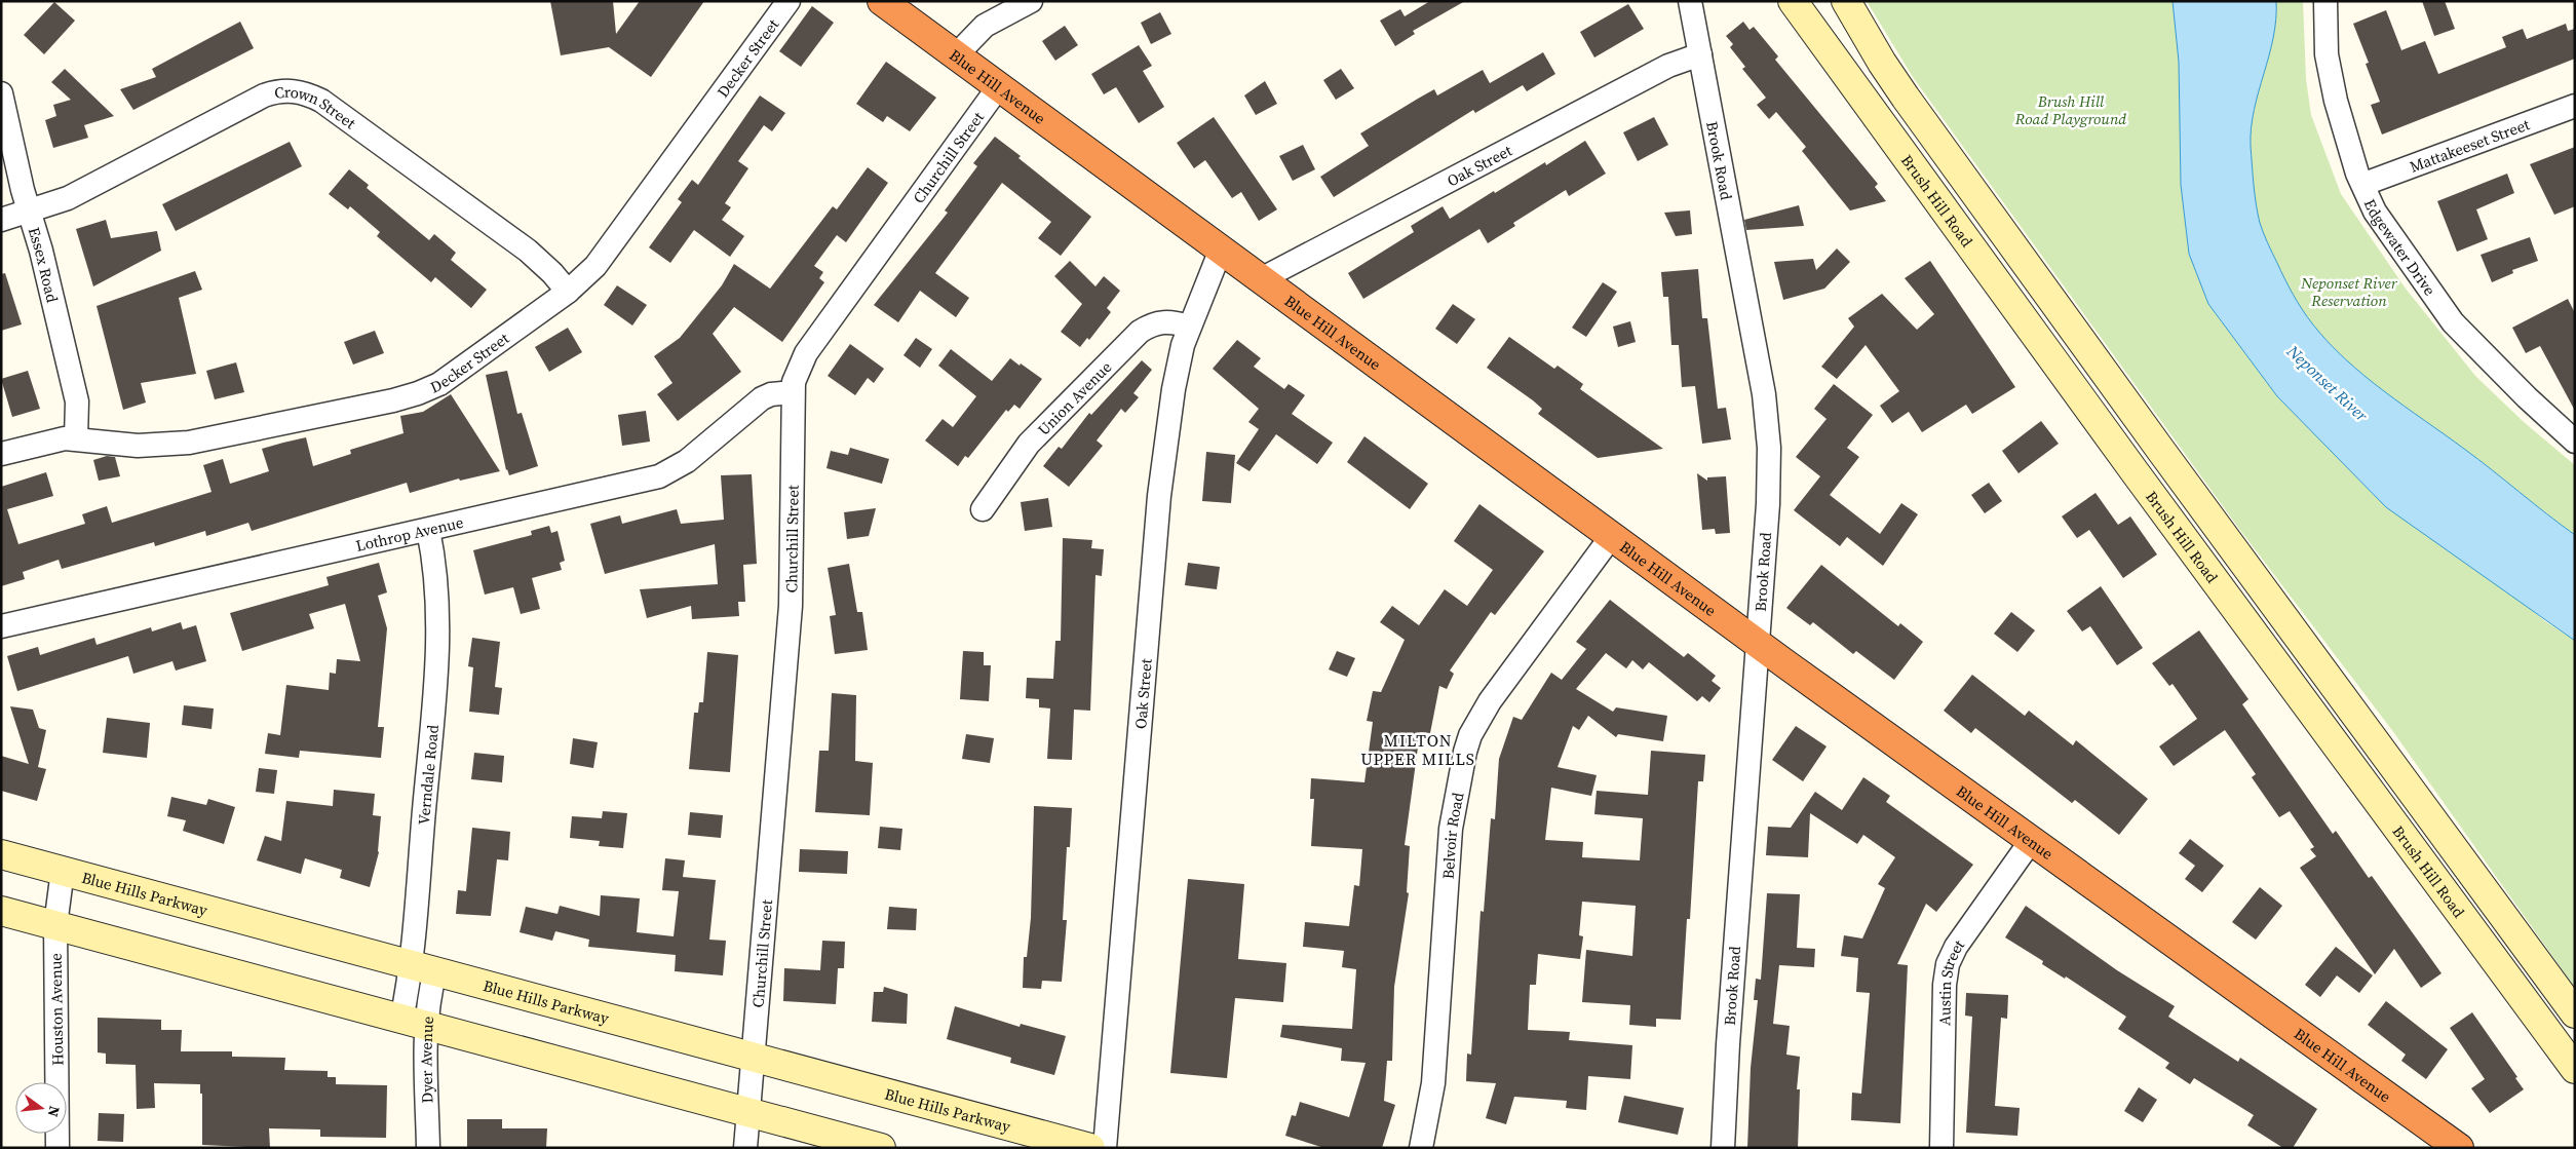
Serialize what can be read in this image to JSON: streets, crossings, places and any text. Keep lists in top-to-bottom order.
{
  "streets": {
    "highway": ["Blue Hill Avenue"],
    "main road": ["Brush Hill Road", "Blue Hills Parkway"],
    "street": [
      "Decker Street",
      "Crown Street",
      "Mattakeeset Street",
      "Churchill Street",
      "Brook Road",
      "Oak Street",
      "Edgewater Drive",
      "Essex Road",
      "Union Avenue",
      "Lothrop Avenue",
      "Verndale Road",
      "Belvoir Road",
      "Austin Street",
      "Houston Avenue",
      "Dyer Avenue"
    ]
  },
  "crossings": [
    ["Decker Street", "Crown Street"],
    ["Decker Street", "Essex Road"],
    ["Blue Hill Avenue", "Churchill Street"],
    ["Blue Hill Avenue", "Brook Road"],
    ["Blue Hill Avenue", "Oak Street"],
    ["Blue Hill Avenue", "Belvoir Road"],
    ["Blue Hill Avenue", "Austin Street"],
    ["Crown Street", "Essex Road"],
    ["Mattakeeset Street", "Edgewater Drive"],
    ["Churchill Street", "Lothrop Avenue"],
    ["Churchill Street", "Blue Hills Parkway"],
    ["Brook Road", "Oak Street"],
    ["Oak Street", "Union Avenue"],
    ["Lothrop Avenue", "Verndale Road"],
    ["Verndale Road", "Blue Hills Parkway"],
    ["Verndale Road", "Dyer Avenue"],
    ["Blue Hills Parkway", "Houston Avenue"]
  ],
  "districts": ["MILTON UPPER MILLS"],
  "water": ["Neponset River"],
  "parks": ["Brush Hill Road Playground", "Neponset River Reservation"],
  "north": "right"
}
